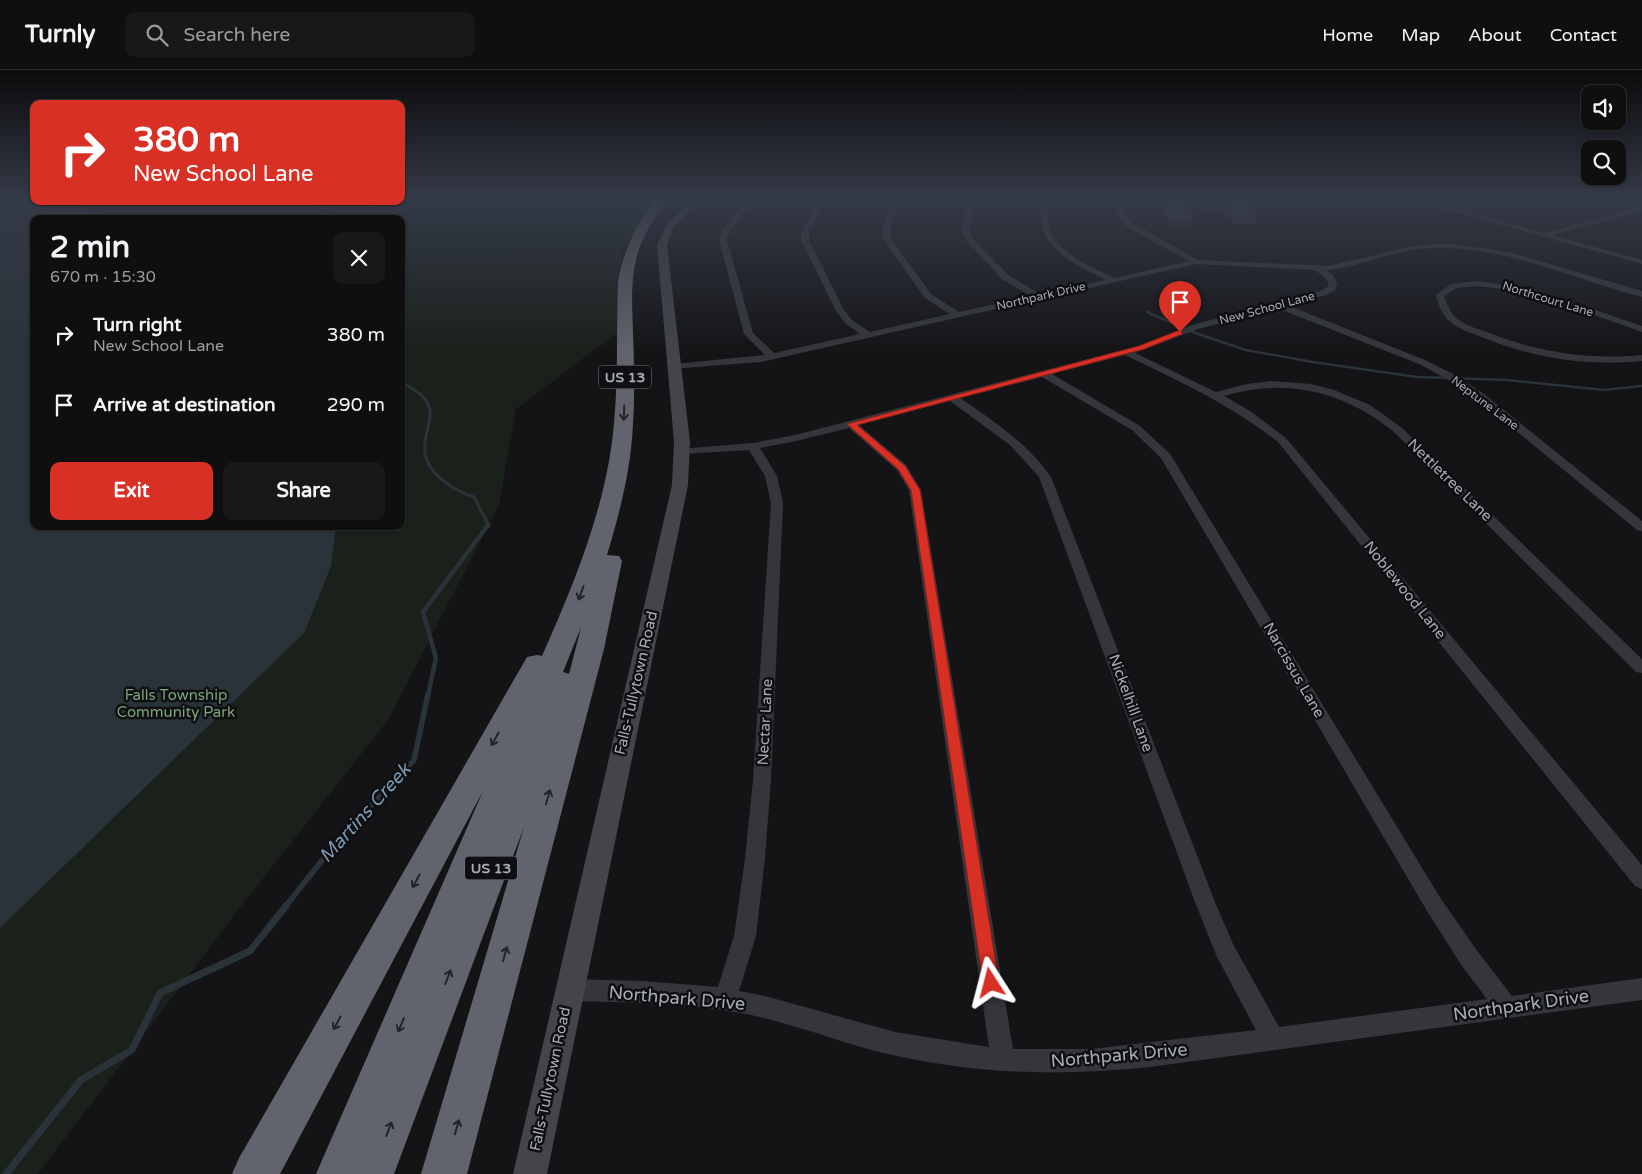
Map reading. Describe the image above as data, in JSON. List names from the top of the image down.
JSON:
{
  "streets": {
    "highway": ["US 13"],
    "street": [
      "Northpark Drive",
      "Northcourt Lane",
      "New School Lane",
      "Neptune Lane",
      "Nettletree Lane",
      "Noblewood Lane",
      "Narcissus Lane",
      "Falls-Tullytown Road",
      "Nickelhill Lane",
      "Nectar Lane"
    ]
  },
  "crossings": [
    ["Northpark Drive", "New School Lane"],
    ["Northpark Drive", "Narcissus Lane"],
    ["Northpark Drive", "Falls-Tullytown Road"],
    ["Northpark Drive", "Nickelhill Lane"],
    ["Northpark Drive", "Nectar Lane"],
    ["New School Lane", "Neptune Lane"],
    ["New School Lane", "Noblewood Lane"],
    ["New School Lane", "Narcissus Lane"],
    ["New School Lane", "Falls-Tullytown Road"],
    ["New School Lane", "Nickelhill Lane"],
    ["New School Lane", "Nectar Lane"],
    ["Nettletree Lane", "Noblewood Lane"]
  ],
  "water": ["Martins Creek"],
  "parks": ["Falls Township Community Park"],
  "page": {
    "header": "Turnly",
    "search": "Search here",
    "nav": [
      "Home",
      "Map",
      "About",
      "Contact"
    ],
    "turn": ["380 m", "New School Lane"],
    "heading": ["2 min", "670 m · 15:30"],
    "list": [
      {
        "name": "Turn right",
        "note": "New School Lane",
        "value": "380 m"
      },
      {
        "name": "Arrive at destination",
        "value": "290 m"
      }
    ],
    "buttons": ["Exit", "Share"]
  }
}
